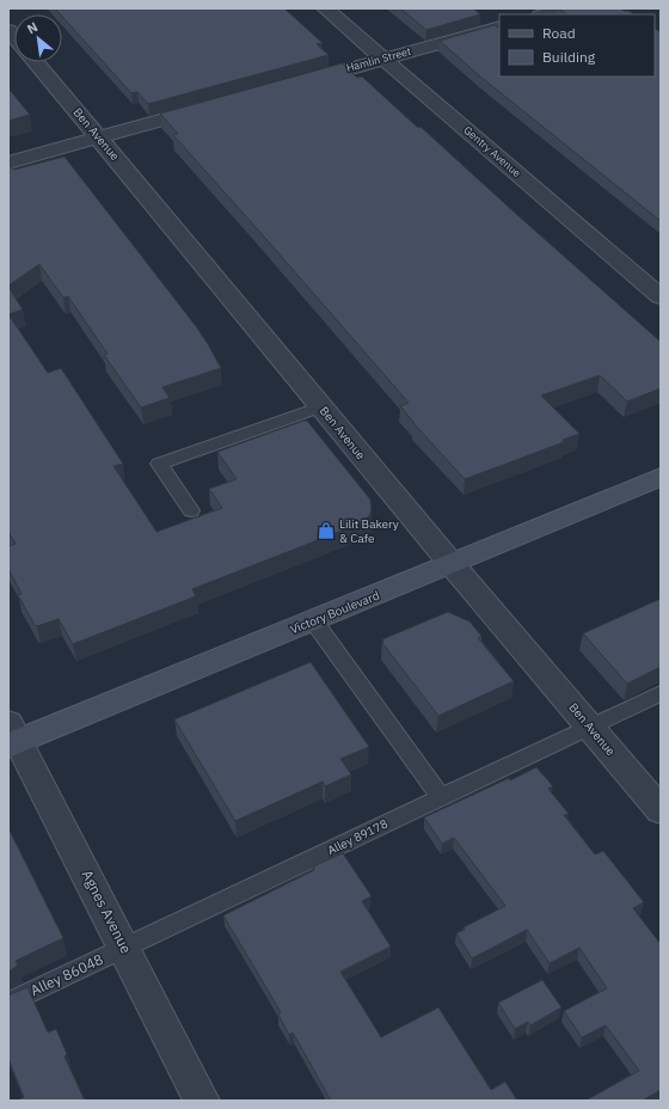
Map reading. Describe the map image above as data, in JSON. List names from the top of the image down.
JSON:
{
  "streets": {
    "main road": ["Victory Boulevard"],
    "street": [
      "Hamlin Street",
      "Ben Avenue",
      "Gentry Avenue",
      "Agnes Avenue"
    ],
    "lane": ["Alley 89178", "Alley 86048"]
  },
  "crossings": [
    ["Hamlin Street", "Gentry Avenue"],
    ["Ben Avenue", "Victory Boulevard"],
    ["Ben Avenue", "Alley 89178"],
    ["Victory Boulevard", "Agnes Avenue"],
    ["Alley 89178", "Agnes Avenue"],
    ["Alley 89178", "Alley 86048"],
    ["Agnes Avenue", "Alley 86048"]
  ],
  "places": {
    "shop": ["Lilit Bakery & Cafe"]
  },
  "legend": ["Road", "Building"],
  "north": "top left"
}
